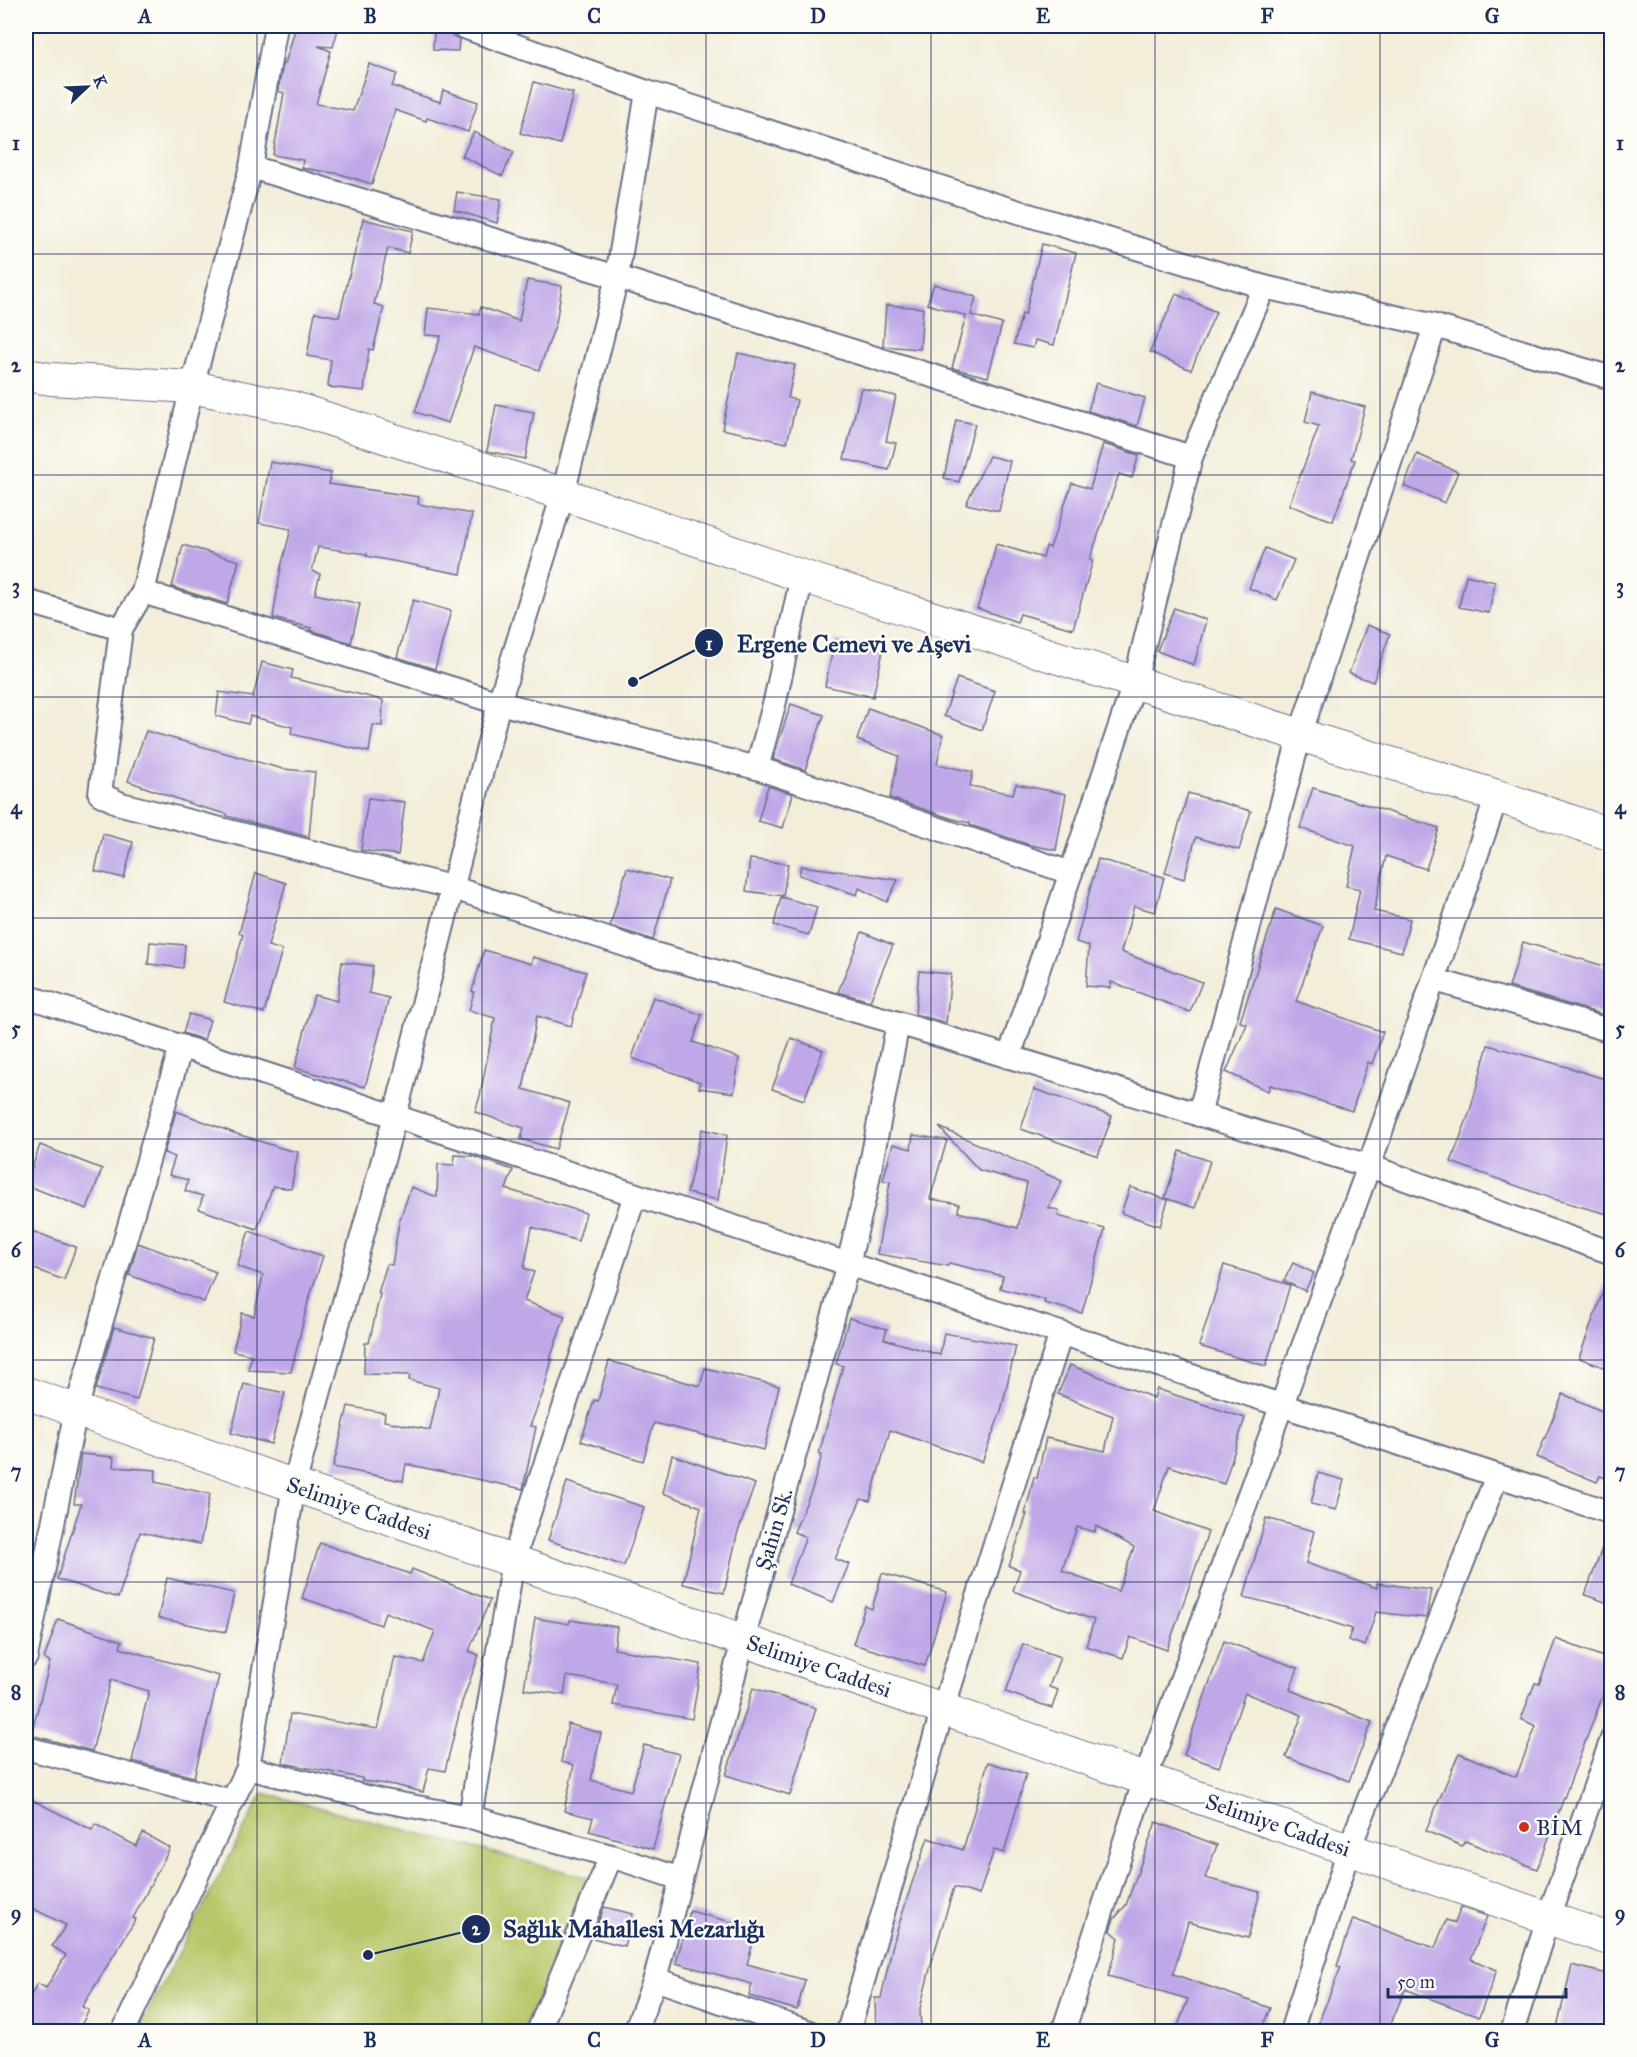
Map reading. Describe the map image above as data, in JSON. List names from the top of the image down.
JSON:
{
  "streets": {
    "street": ["Selimiye Caddesi", "Şahin Sk."]
  },
  "crossings": [
    ["Selimiye Caddesi", "Şahin Sk."]
  ],
  "places": ["Ergene Cemevi ve Aşevi", "BİM", "Sağlık Mahallesi Mezarlığı"],
  "scale_bar": "50 m",
  "north": "top right",
  "grid": {
    "columns": [
      "A",
      "B",
      "C",
      "D",
      "E",
      "F",
      "G"
    ],
    "rows": [
      "1",
      "2",
      "3",
      "4",
      "5",
      "6",
      "7",
      "8",
      "9"
    ]
  }
}
